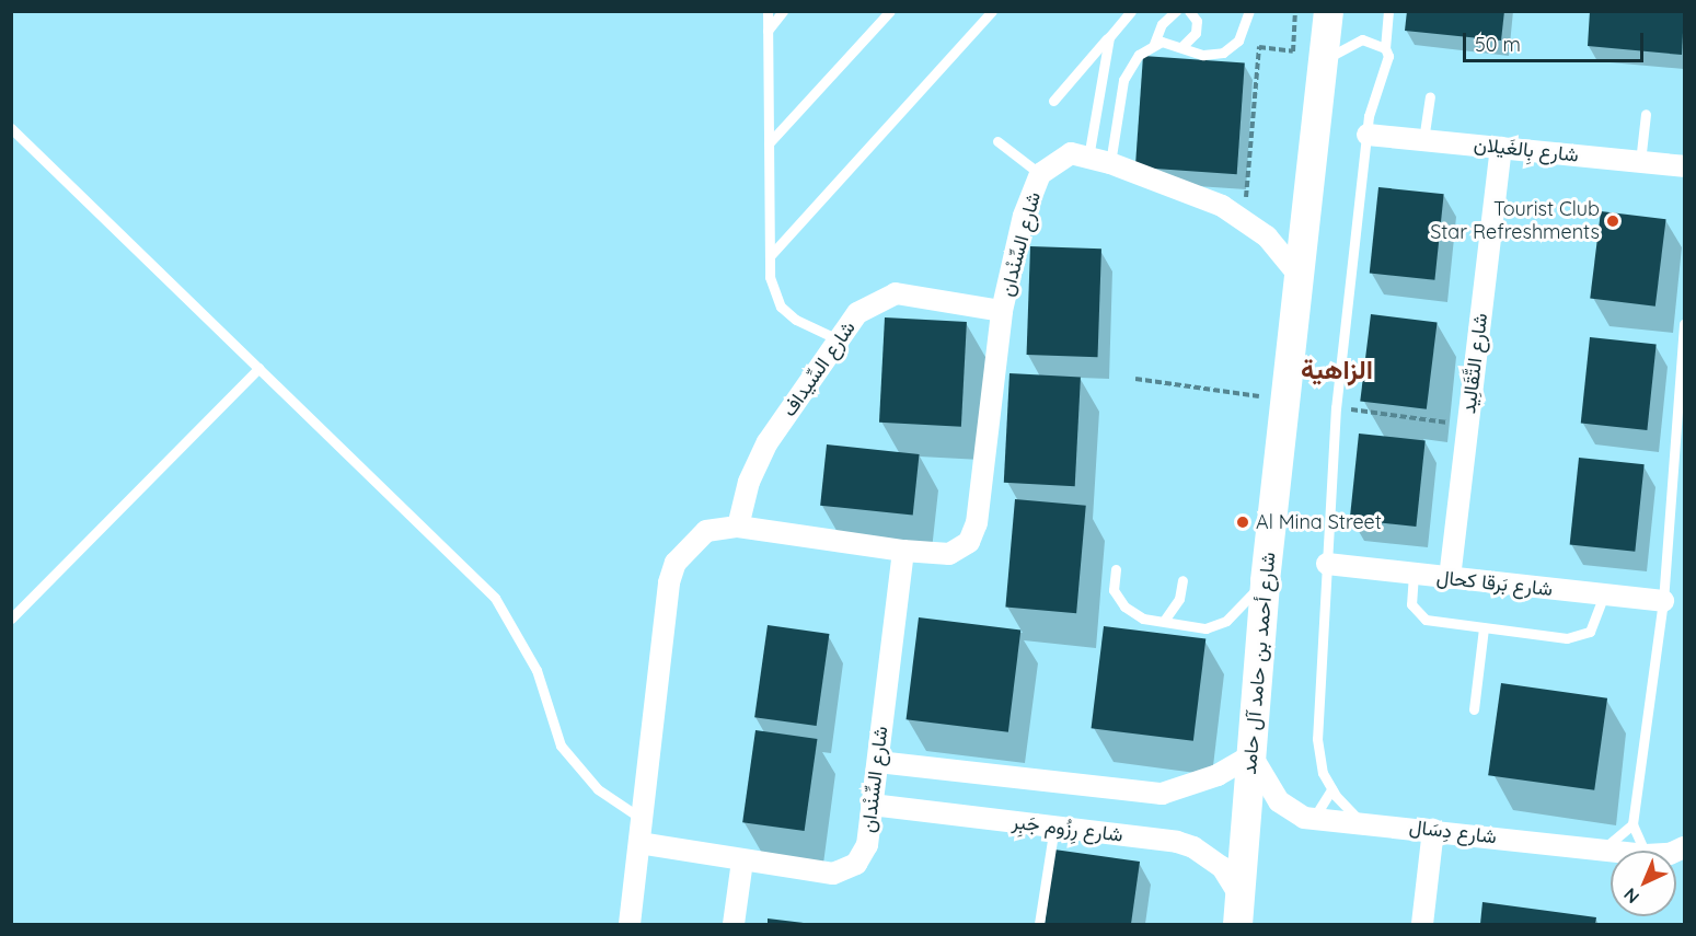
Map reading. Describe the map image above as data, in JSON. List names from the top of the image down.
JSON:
{
  "streets": {
    "main road": ["شارع أحمد بن حامد آل حامد"],
    "street": [
      "شارع بِالغَيلان",
      "شارع السِّنْدان",
      "شارع التَّقَالِيد",
      "شارع السِّيداف",
      "شارع بَرقا كحال",
      "شارع رِزُوم جَبِر",
      "شارع دِسَال"
    ]
  },
  "crossings": [
    ["شارع بِالغَيلان", "شارع التَّقَالِيد"],
    ["شارع السِّنْدان", "شارع السِّيداف"],
    ["شارع السِّنْدان", "شارع أحمد بن حامد آل حامد"],
    ["شارع السِّنْدان", "شارع رِزُوم جَبِر"],
    ["شارع التَّقَالِيد", "شارع بَرقا كحال"],
    ["شارع أحمد بن حامد آل حامد", "شارع رِزُوم جَبِر"],
    ["شارع أحمد بن حامد آل حامد", "شارع دِسَال"]
  ],
  "districts": ["الزاهية"],
  "places": ["Tourist Club Star Refreshments", "Al Mina Street"],
  "scale_bar": "50 m",
  "north": "bottom left"
}
